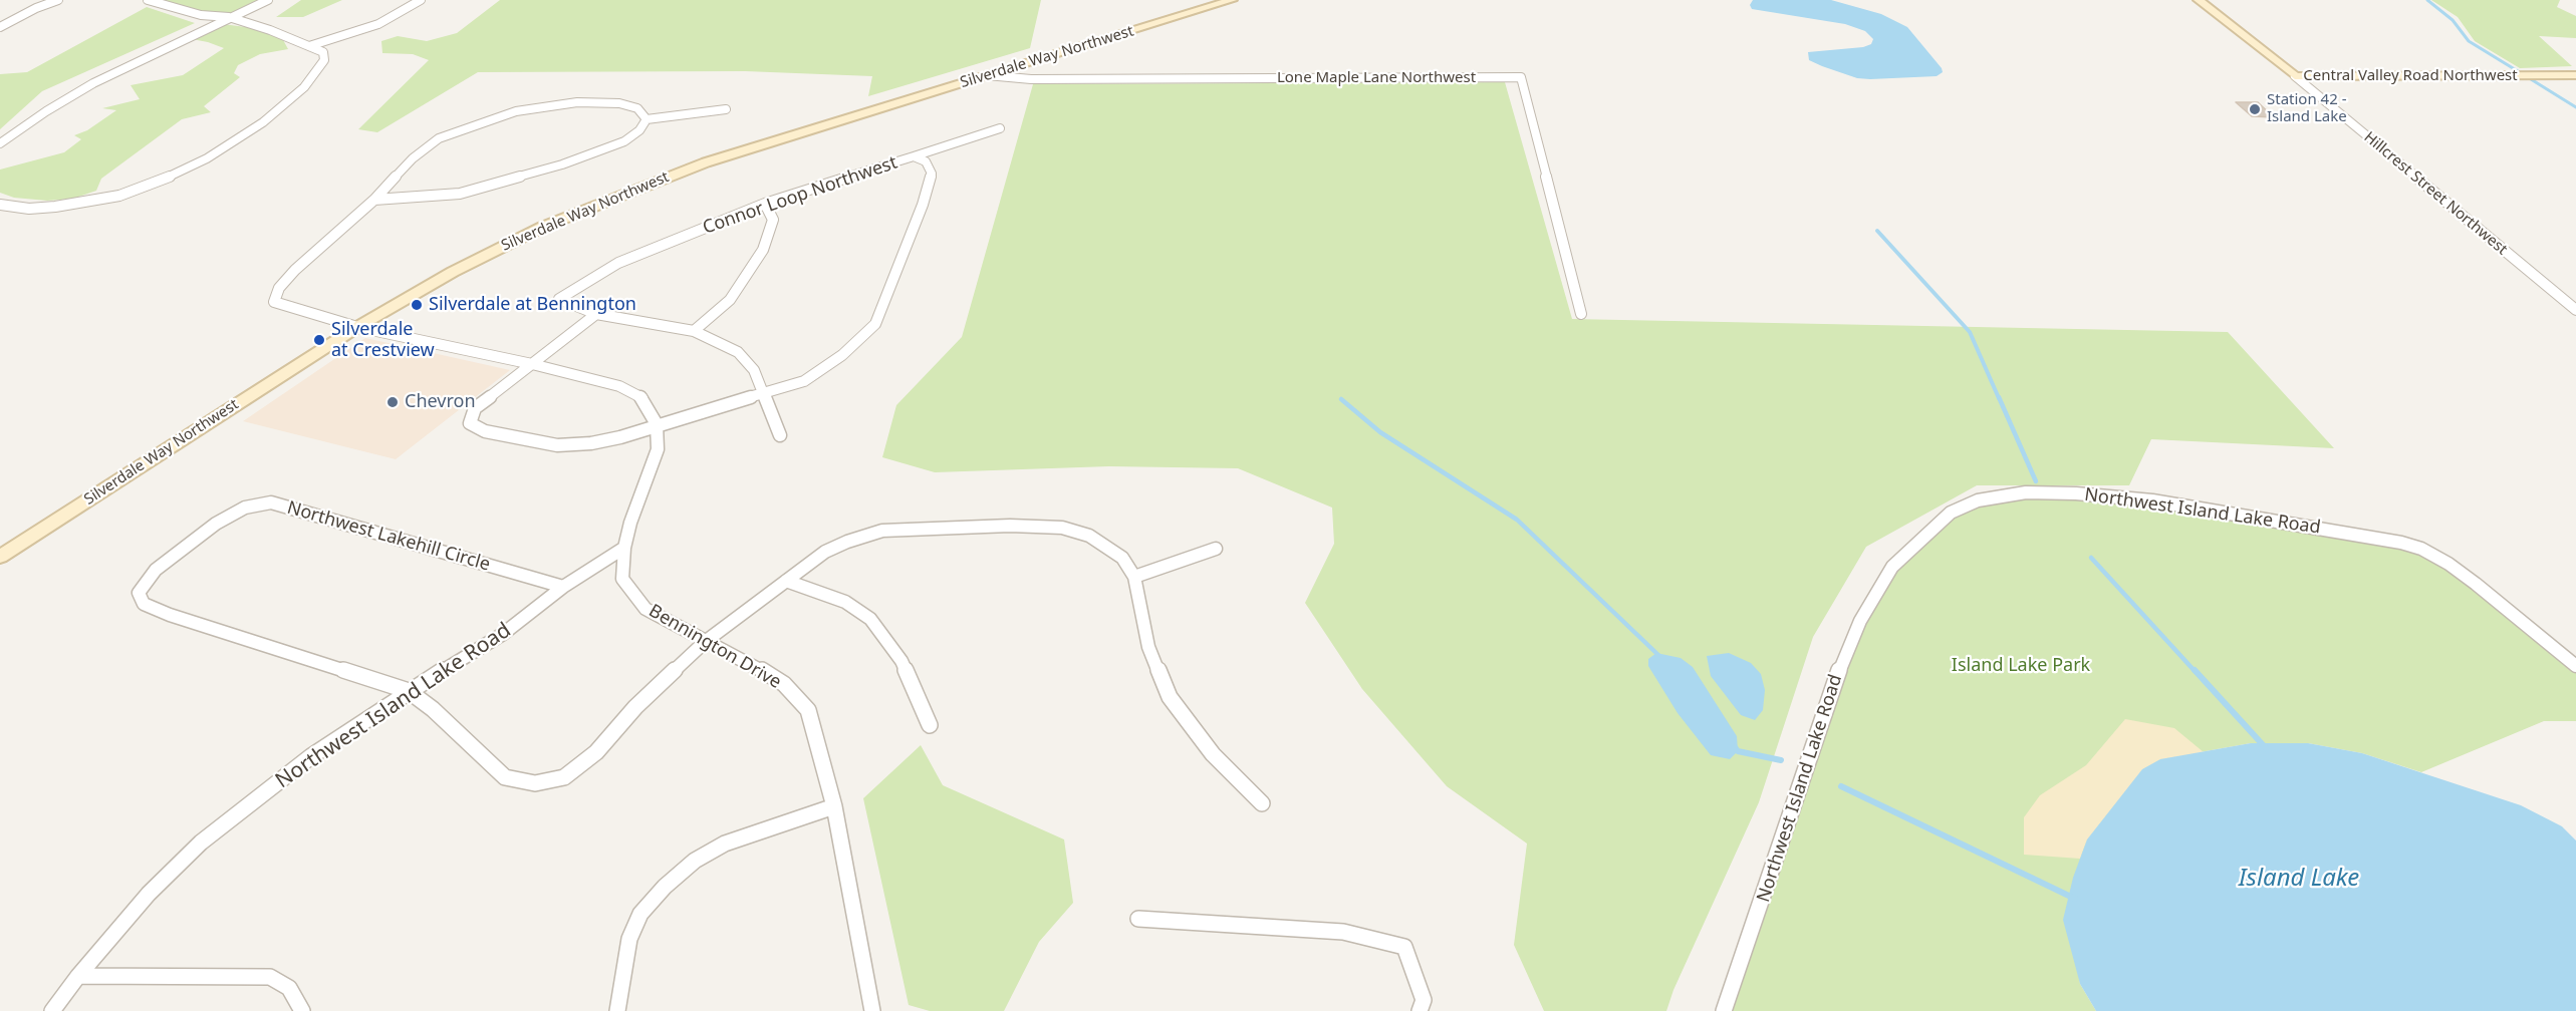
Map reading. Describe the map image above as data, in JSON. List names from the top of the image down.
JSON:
{
  "streets": {
    "main road": ["Silverdale Way Northwest", "Central Valley Road Northwest"],
    "street": [
      "Lone Maple Lane Northwest",
      "Hillcrest Street Northwest",
      "Connor Loop Northwest",
      "Northwest Island Lake Road",
      "Northwest Lakehill Circle",
      "Bennington Drive"
    ]
  },
  "crossings": [
    ["Silverdale Way Northwest", "Lone Maple Lane Northwest"],
    ["Central Valley Road Northwest", "Hillcrest Street Northwest"],
    ["Connor Loop Northwest", "Bennington Drive"],
    ["Northwest Island Lake Road", "Northwest Lakehill Circle"],
    ["Northwest Island Lake Road", "Bennington Drive"]
  ],
  "water": ["Island Lake"],
  "parks": ["Island Lake Park"],
  "places": [
    "Station 42 - Island Lake",
    "Silverdale at Bennington",
    "Silverdale at Crestview",
    "Chevron"
  ]
}
